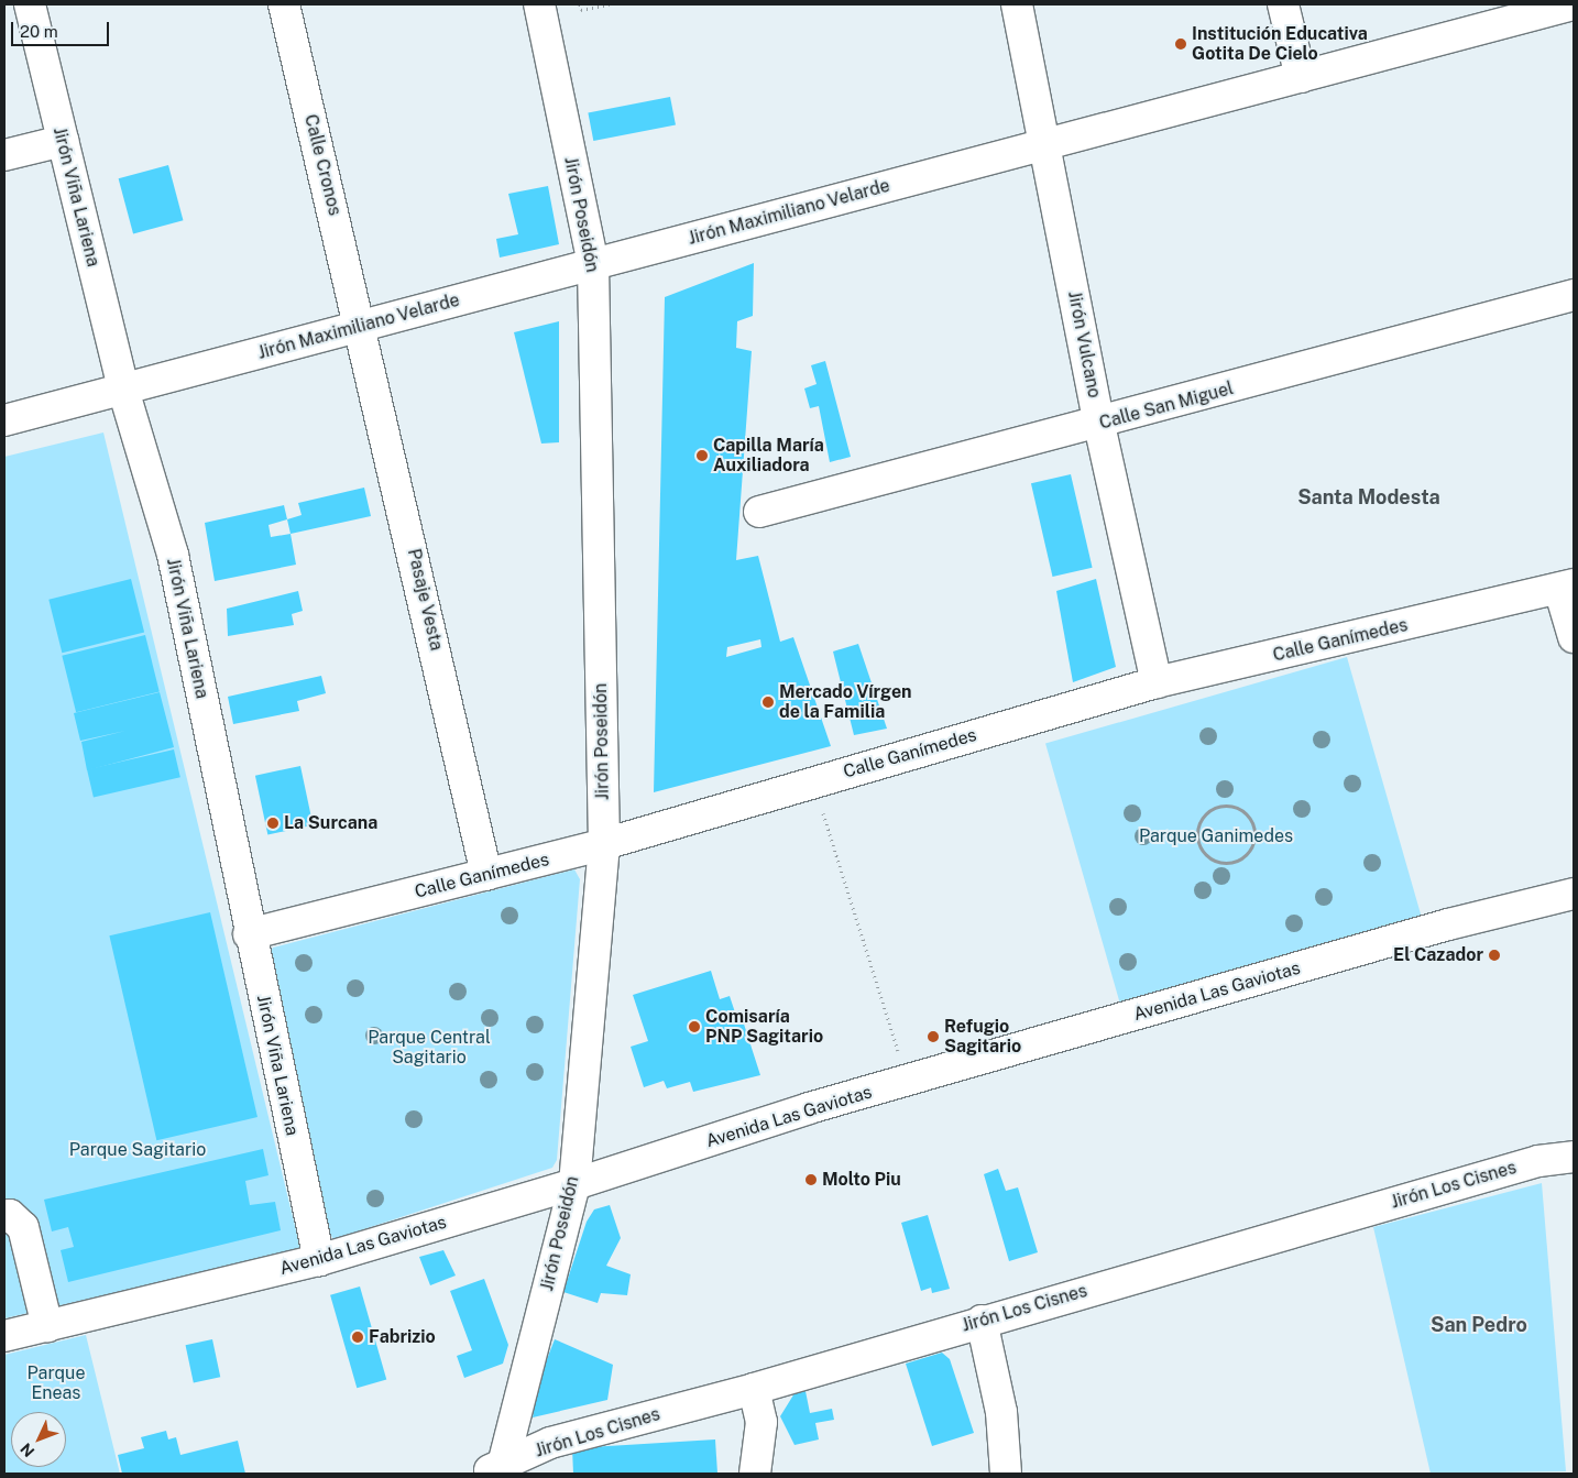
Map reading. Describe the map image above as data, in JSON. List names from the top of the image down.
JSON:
{
  "streets": {
    "street": [
      "Calle Cronos",
      "Jirón Viña Lariena",
      "Jirón Maximiliano Velarde",
      "Jirón Poseidón",
      "Jirón Vulcano",
      "Calle San Miguel",
      "Pasaje Vesta",
      "Calle Ganímedes",
      "Avenida Las Gaviotas",
      "Jirón Los Cisnes"
    ]
  },
  "crossings": [
    ["Calle Cronos", "Jirón Maximiliano Velarde"],
    ["Calle Cronos", "Pasaje Vesta"],
    ["Jirón Viña Lariena", "Jirón Maximiliano Velarde"],
    ["Jirón Viña Lariena", "Calle Ganímedes"],
    ["Jirón Viña Lariena", "Avenida Las Gaviotas"],
    ["Jirón Maximiliano Velarde", "Jirón Poseidón"],
    ["Jirón Maximiliano Velarde", "Jirón Vulcano"],
    ["Jirón Maximiliano Velarde", "Pasaje Vesta"],
    ["Jirón Poseidón", "Calle Ganímedes"],
    ["Jirón Poseidón", "Avenida Las Gaviotas"],
    ["Jirón Poseidón", "Jirón Los Cisnes"],
    ["Jirón Vulcano", "Calle San Miguel"],
    ["Jirón Vulcano", "Calle Ganímedes"],
    ["Pasaje Vesta", "Calle Ganímedes"]
  ],
  "districts": ["Santa Modesta", "San Pedro"],
  "parks": [
    "Parque Ganimedes",
    "Parque Central Sagitario",
    "Parque Sagitario",
    "Parque Eneas"
  ],
  "places": [
    "Institución Educativa Gotita De Cielo",
    "Capilla María Auxiliadora",
    "Mercado Vírgen de la Familia",
    "La Surcana",
    "El Cazador",
    "Comisaría PNP Sagitario",
    "Refugio Sagitario",
    "Molto Piu",
    "Fabrizio"
  ],
  "scale_bar": "20 m",
  "north": "bottom left"
}
